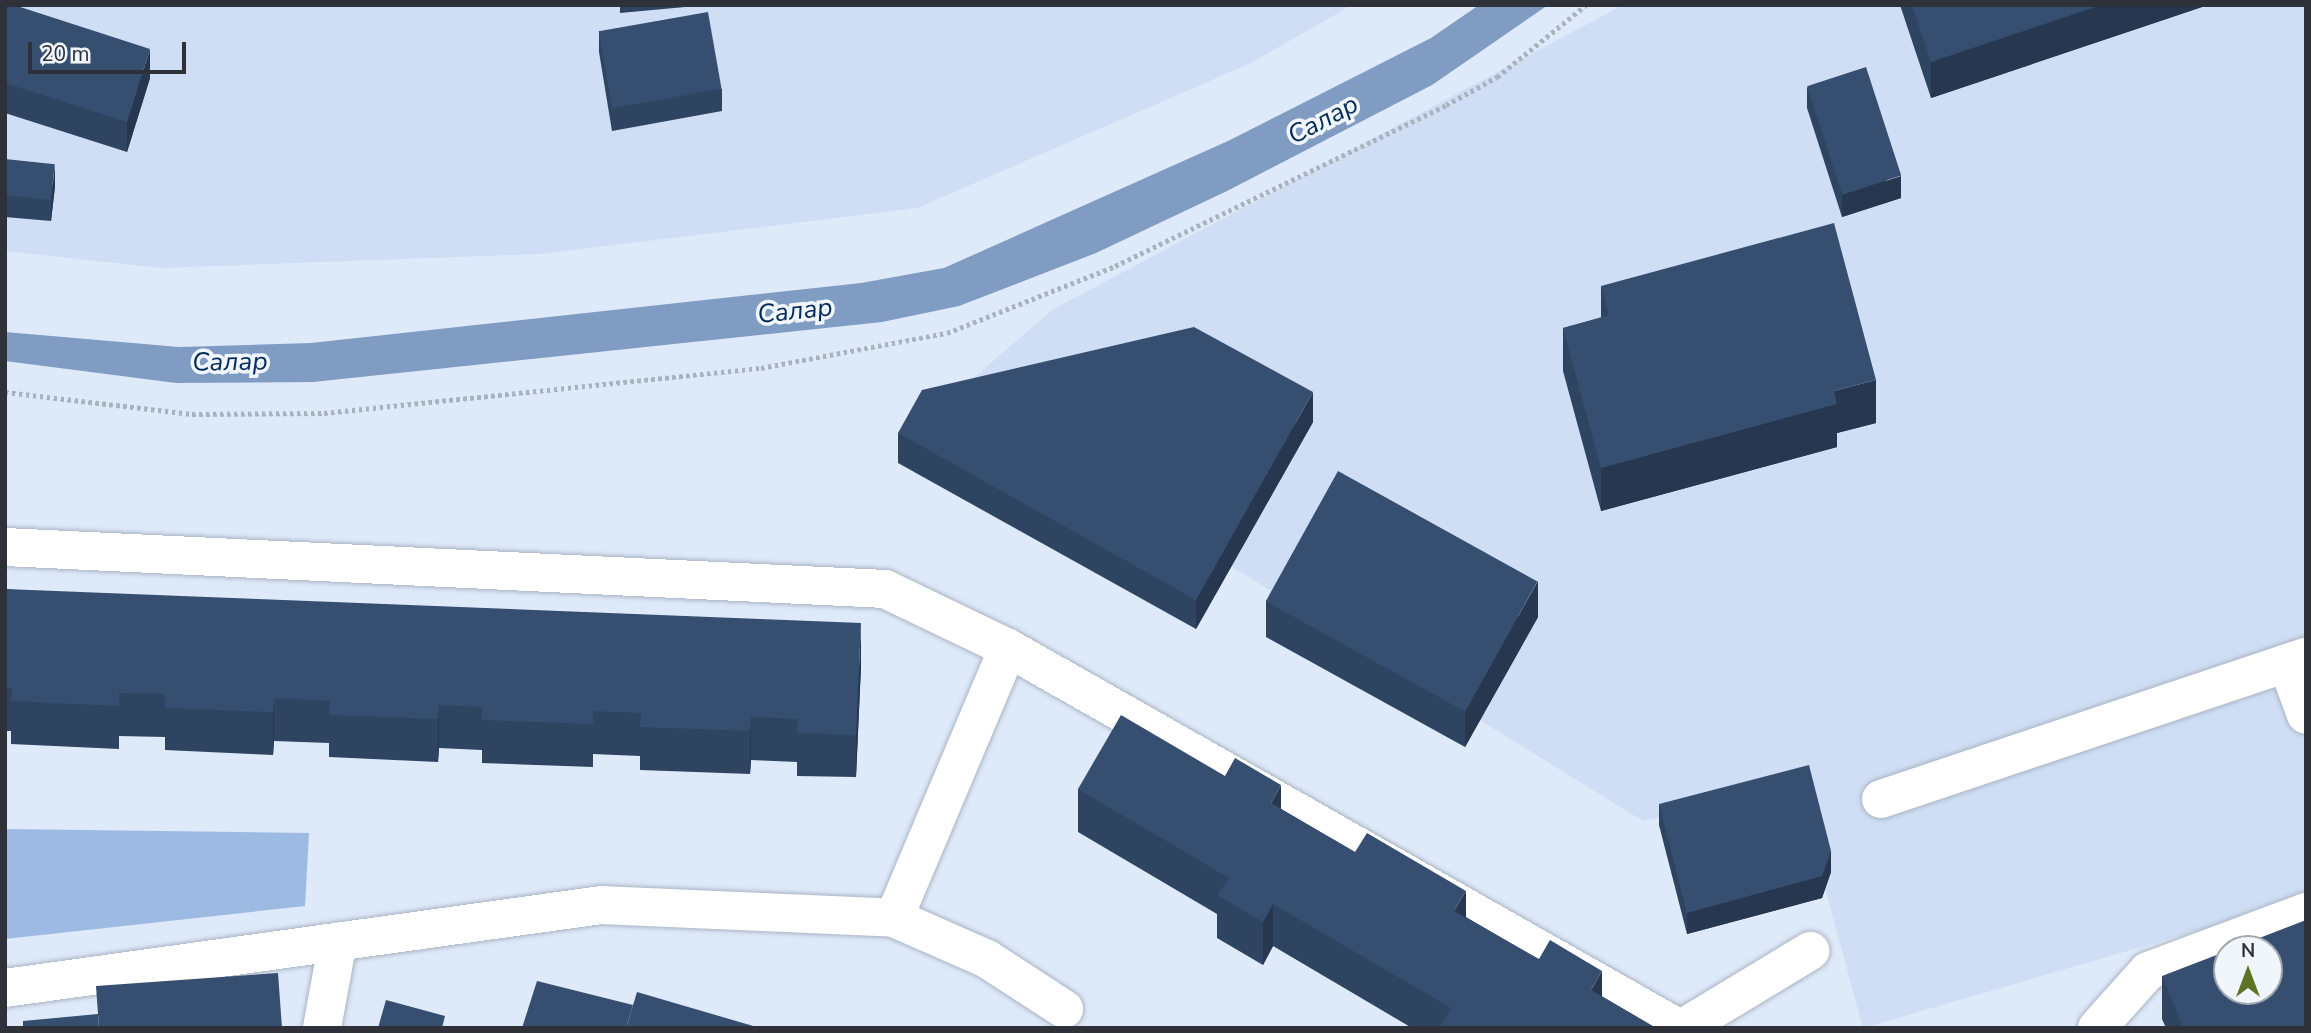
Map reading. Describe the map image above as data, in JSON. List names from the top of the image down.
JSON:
{
  "water": ["Салар"],
  "scale_bar": "20 m",
  "north": "top"
}
